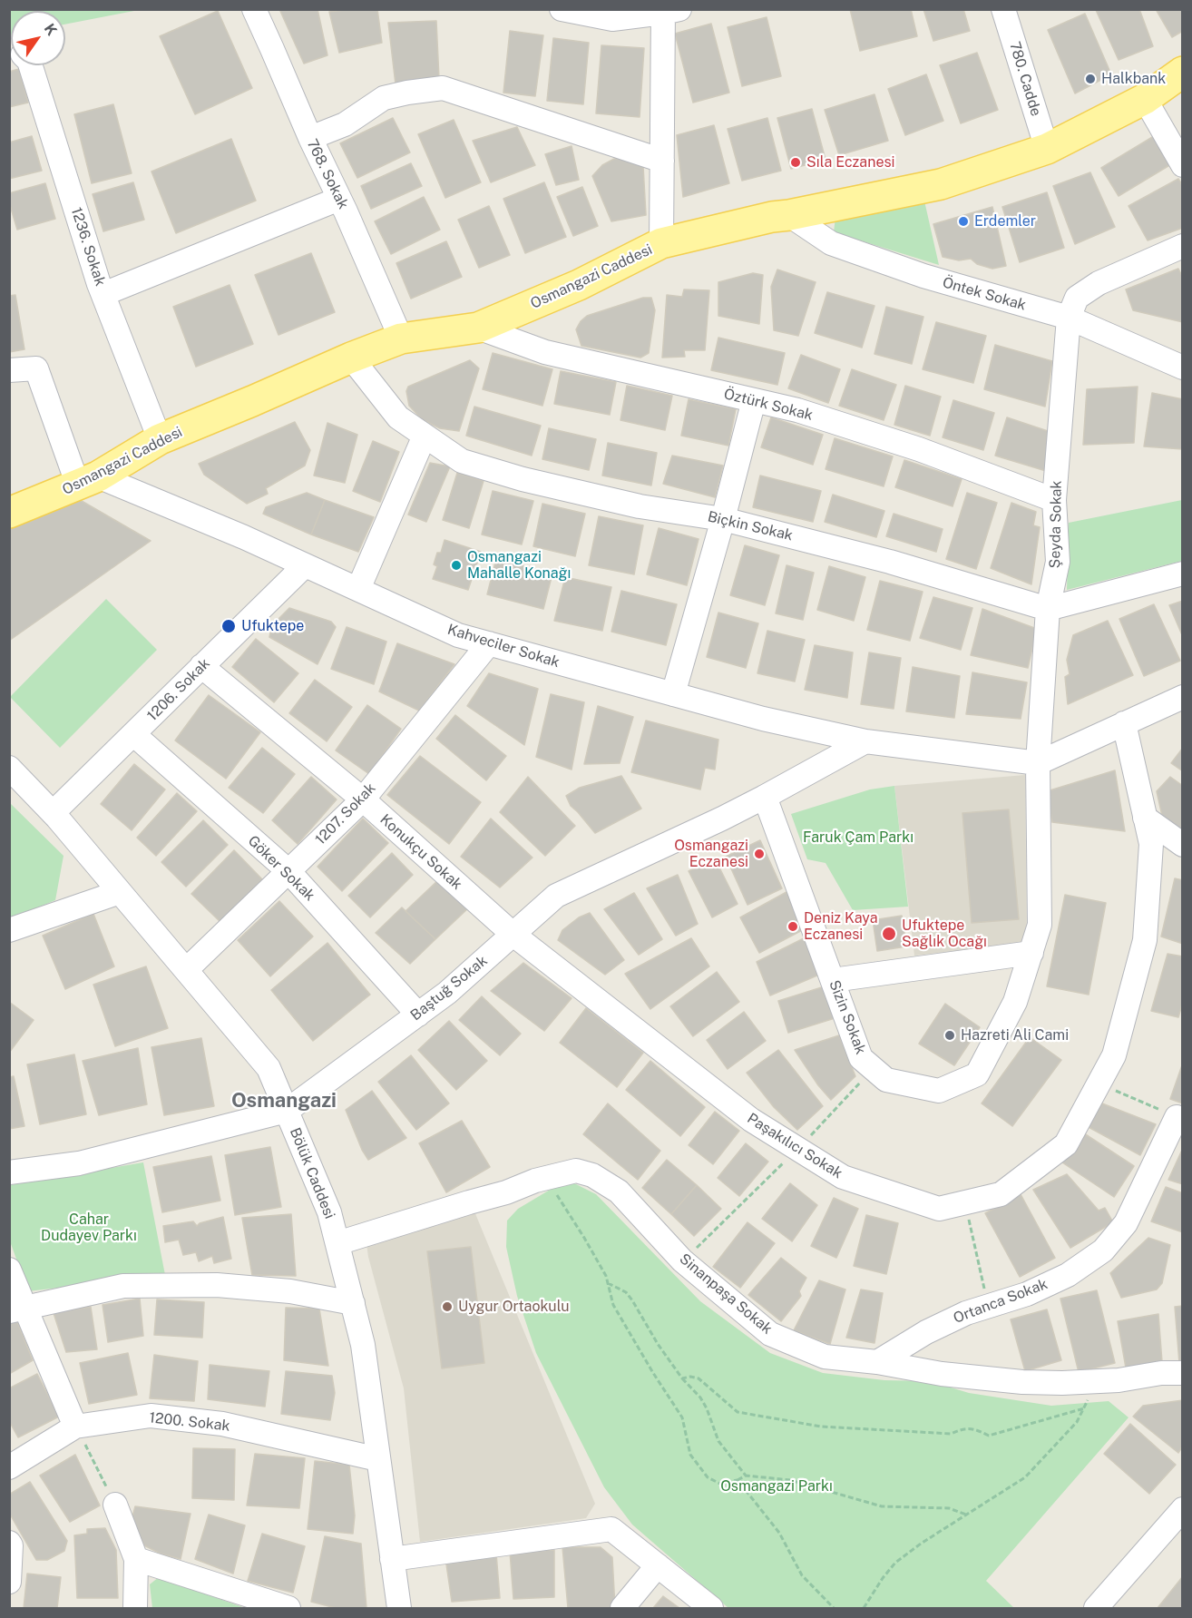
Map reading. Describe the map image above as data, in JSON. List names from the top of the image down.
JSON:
{
  "streets": {
    "main road": ["Osmangazi Caddesi"],
    "street": [
      "780. Cadde",
      "768. Sokak",
      "1236. Sokak",
      "Öntek Sokak",
      "Öztürk Sokak",
      "Şeyda Sokak",
      "Biçkin Sokak",
      "Kahveciler Sokak",
      "1206. Sokak",
      "1207. Sokak",
      "Konukçu Sokak",
      "Göker Sokak",
      "Baştuğ Sokak",
      "Sizin Sokak",
      "Paşakılıcı Sokak",
      "Bölük Caddesi",
      "Sinanpaşa Sokak",
      "Ortanca Sokak",
      "1200. Sokak"
    ]
  },
  "crossings": [
    ["780. Cadde", "Osmangazi Caddesi"],
    ["768. Sokak", "Osmangazi Caddesi"],
    ["1236. Sokak", "Osmangazi Caddesi"],
    ["Osmangazi Caddesi", "Öntek Sokak"],
    ["Osmangazi Caddesi", "Öztürk Sokak"],
    ["Osmangazi Caddesi", "Biçkin Sokak"],
    ["Osmangazi Caddesi", "Kahveciler Sokak"],
    ["Öntek Sokak", "Şeyda Sokak"],
    ["Öztürk Sokak", "Şeyda Sokak"],
    ["Şeyda Sokak", "Biçkin Sokak"],
    ["Şeyda Sokak", "Kahveciler Sokak"],
    ["Şeyda Sokak", "Sizin Sokak"],
    ["Kahveciler Sokak", "1206. Sokak"],
    ["Kahveciler Sokak", "1207. Sokak"],
    ["Kahveciler Sokak", "Baştuğ Sokak"],
    ["Kahveciler Sokak", "Sizin Sokak"],
    ["1206. Sokak", "Konukçu Sokak"],
    ["1206. Sokak", "Göker Sokak"],
    ["1206. Sokak", "Bölük Caddesi"],
    ["1207. Sokak", "Konukçu Sokak"],
    ["1207. Sokak", "Göker Sokak"],
    ["1207. Sokak", "Bölük Caddesi"],
    ["Konukçu Sokak", "Baştuğ Sokak"],
    ["Konukçu Sokak", "Paşakılıcı Sokak"],
    ["Göker Sokak", "Baştuğ Sokak"],
    ["Baştuğ Sokak", "Sizin Sokak"],
    ["Baştuğ Sokak", "Paşakılıcı Sokak"],
    ["Baştuğ Sokak", "Bölük Caddesi"],
    ["Bölük Caddesi", "Sinanpaşa Sokak"],
    ["Bölük Caddesi", "1200. Sokak"],
    ["Sinanpaşa Sokak", "Ortanca Sokak"]
  ],
  "districts": ["Osmangazi"],
  "parks": ["Faruk Çam Parkı", "Cahar Dudayev Parkı", "Osmangazi Parkı"],
  "places": [
    "Halkbank",
    "Sıla Eczanesi",
    "Erdemler",
    "Osmangazi Mahalle Konağı",
    "Ufuktepe",
    "Osmangazi Eczanesi",
    "Deniz Kaya Eczanesi",
    "Ufuktepe Sağlık Ocağı",
    "Hazreti Ali Cami",
    "Uygur Ortaokulu"
  ],
  "north": "top right"
}
